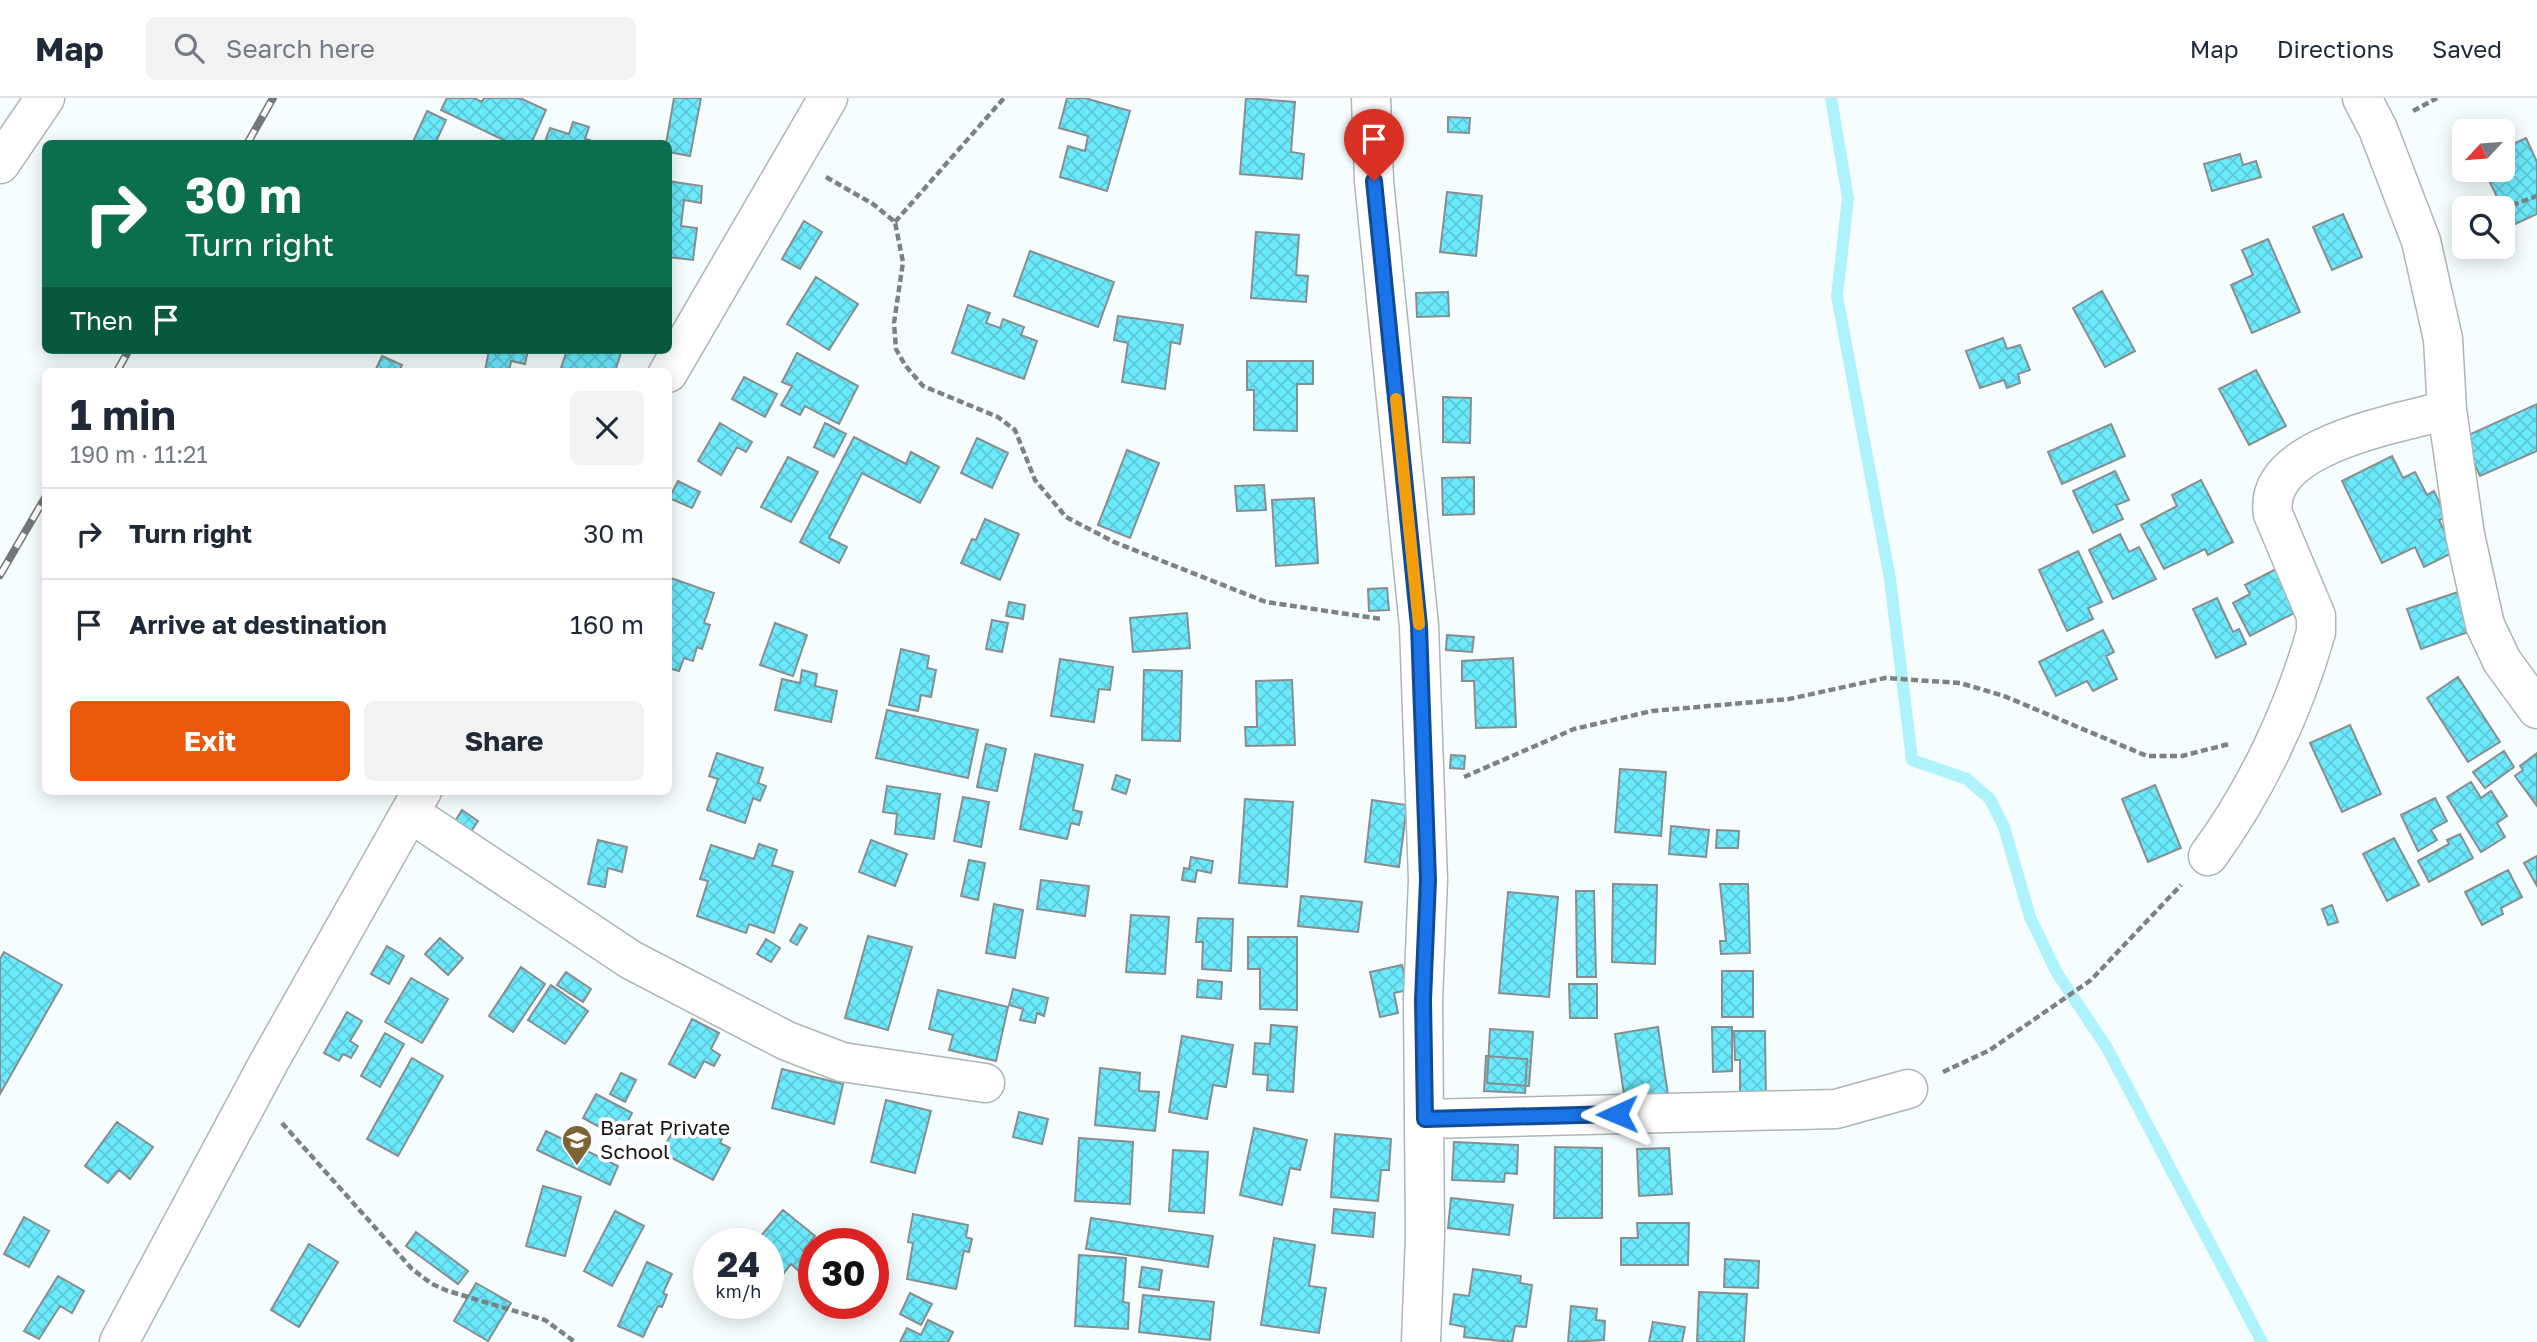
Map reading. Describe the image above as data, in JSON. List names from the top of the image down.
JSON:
{
  "places": {
    "school or university": ["Barat Private School"]
  },
  "north": "bottom left",
  "page": {
    "header": "Map",
    "search": "Search here",
    "nav": ["Map", "Directions", "Saved"],
    "turn": ["30 m", "Turn right"],
    "then": "Then",
    "heading": ["1 min", "190 m · 11:21"],
    "list": [
      {
        "name": "Turn right",
        "value": "30 m"
      },
      {
        "name": "Arrive at destination",
        "value": "160 m"
      }
    ],
    "buttons": ["Exit", "Share"],
    "speed": "24 km/h",
    "limit": "30"
  }
}
